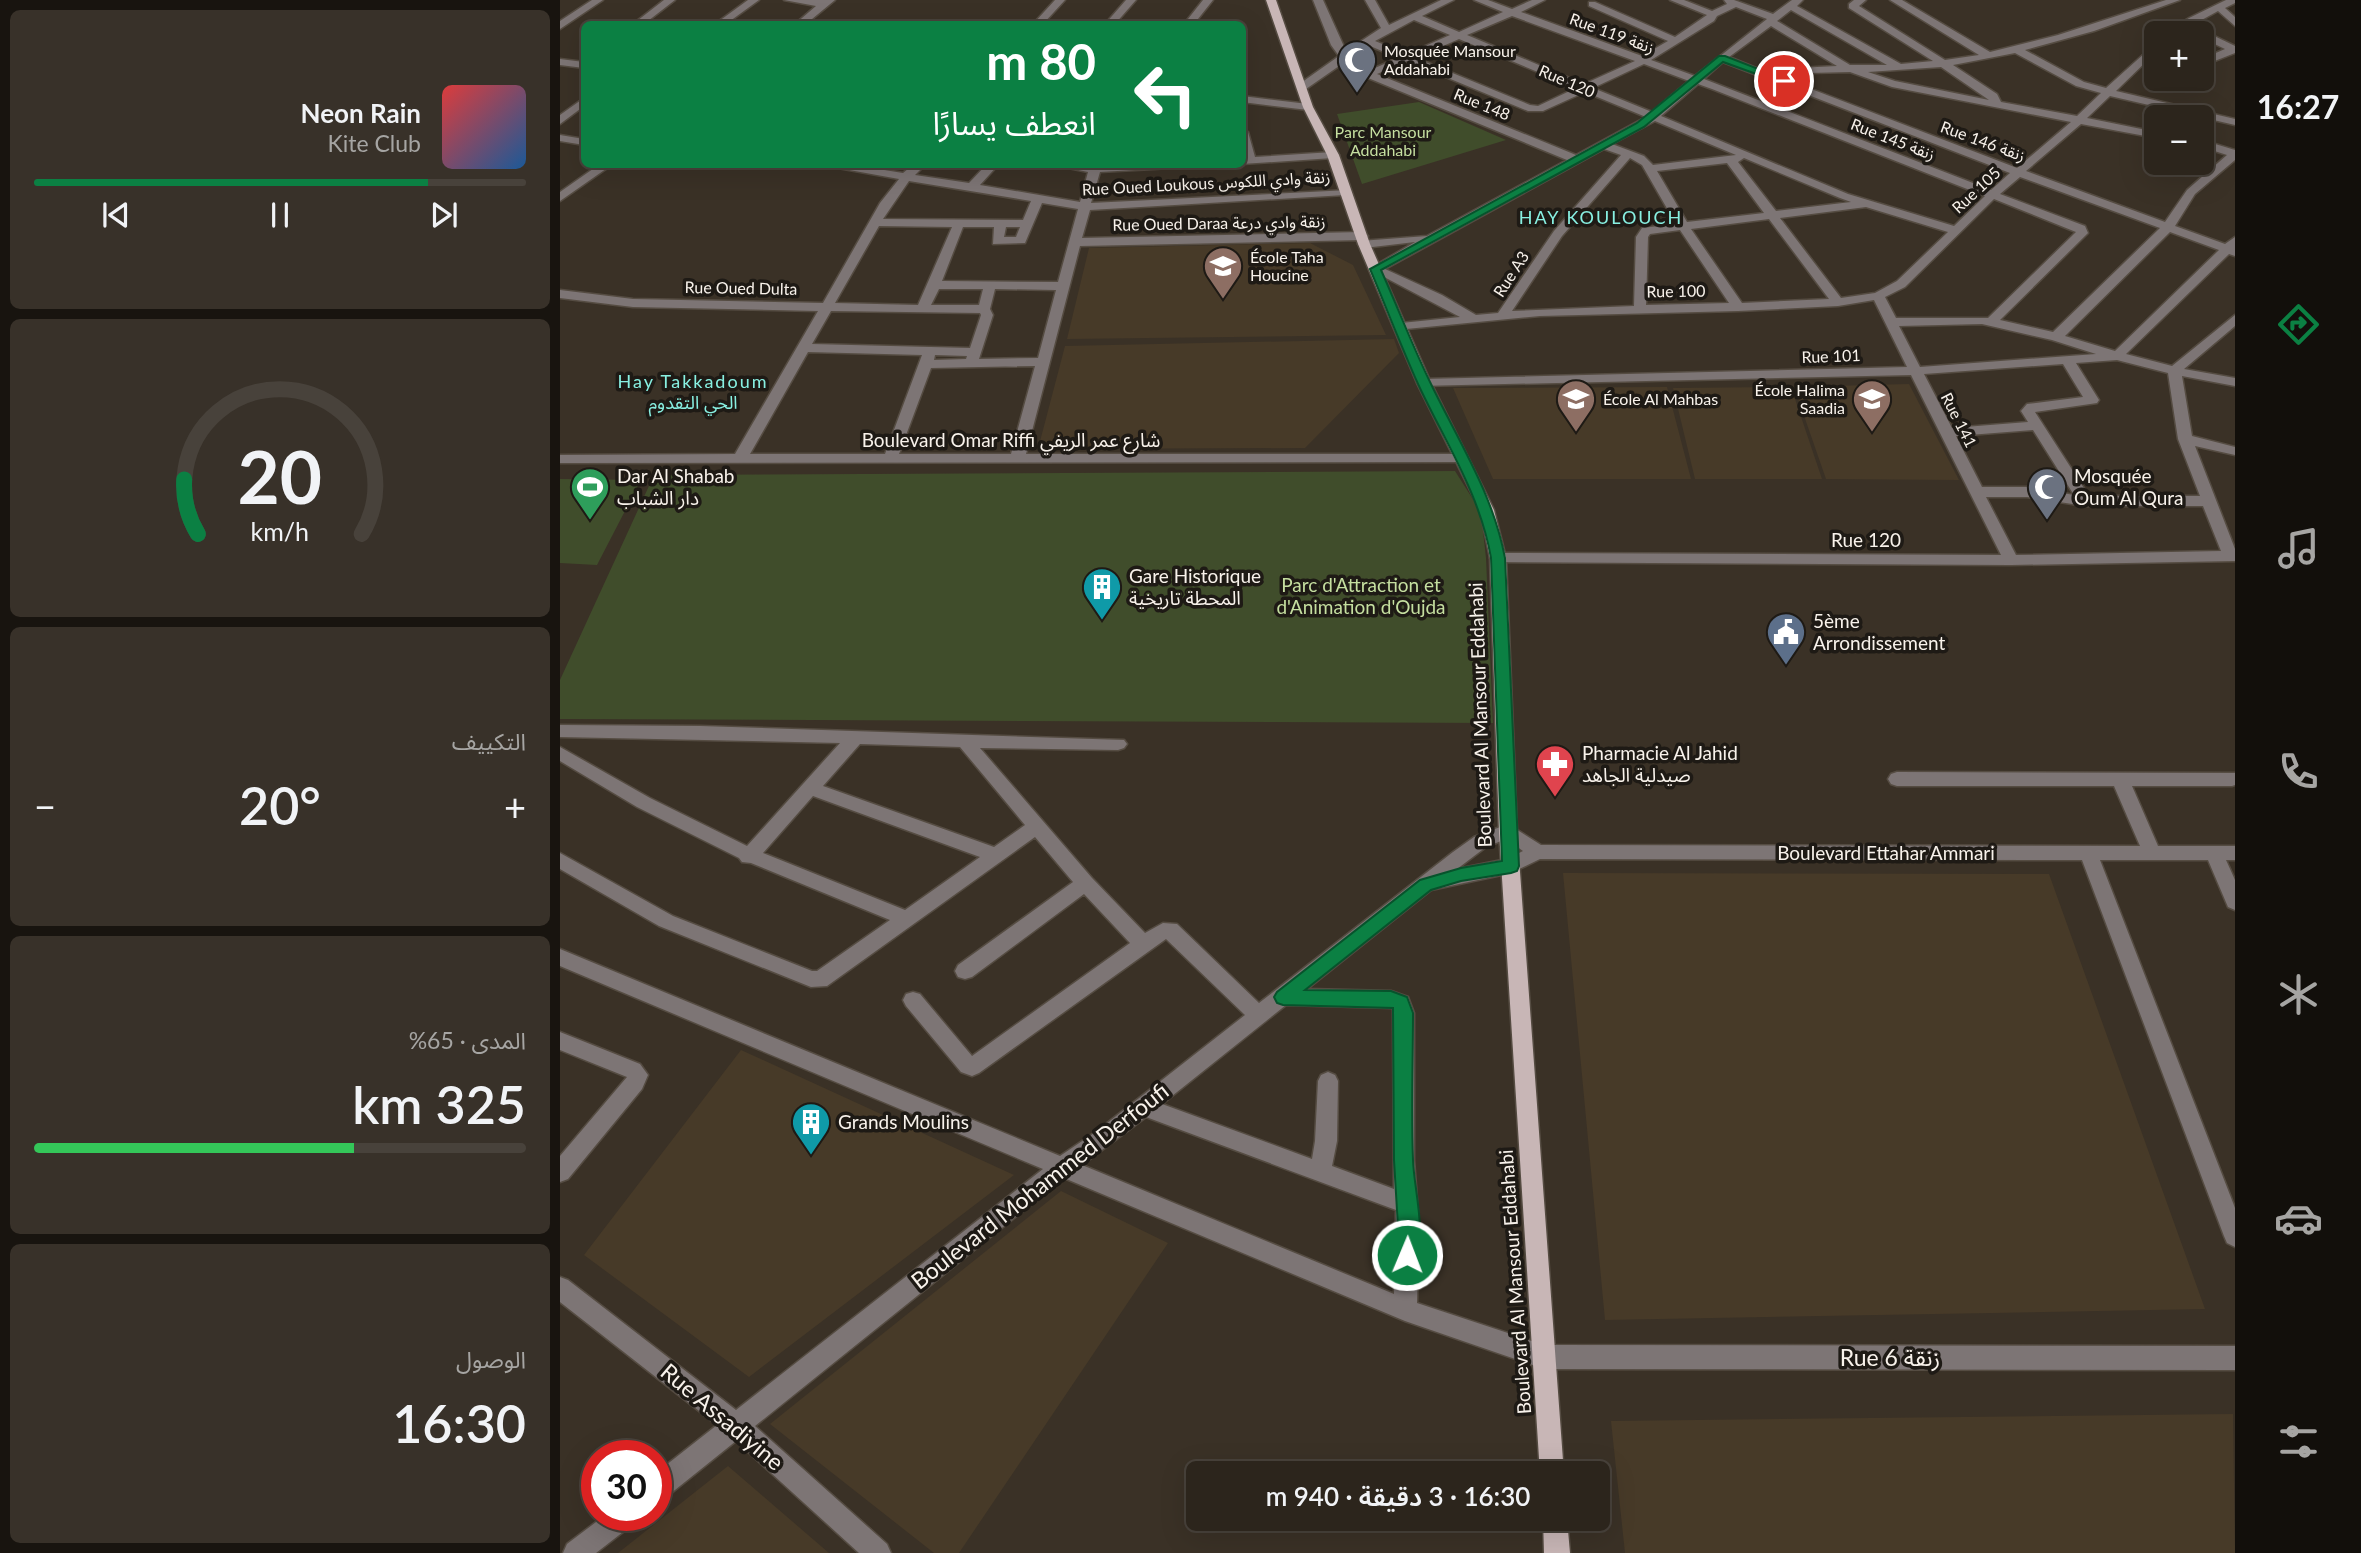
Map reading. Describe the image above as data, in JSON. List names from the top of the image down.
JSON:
{
  "streets": {
    "main road": ["Boulevard Al Mansour Eddahabi"],
    "street": [
      "Rue 119 زنقة",
      "Rue 120",
      "Rue 148",
      "Rue 145 زنقة",
      "Rue 146 زنقة",
      "Rue Oued Loukous زنقة وادي اللكوس",
      "Rue 105",
      "Rue Oued Daraa زنقة وادي درعة",
      "Rue A3",
      "Rue Oued Dulta",
      "Rue 100",
      "Rue 101",
      "Rue 141",
      "Boulevard Omar Riffi شارع عمر الريفي",
      "Boulevard Ettahar Ammari",
      "Boulevard Mohammed Derfoufi",
      "Rue 6 زنقة",
      "Rue Assadiyine"
    ]
  },
  "crossings": [
    ["Rue 119 زنقة", "Rue 145 زنقة"],
    ["Rue 120", "Rue 105"],
    ["Rue 120", "Rue 141"],
    ["Rue 120", "Boulevard Al Mansour Eddahabi"],
    ["Rue 145 زنقة", "Rue 105"],
    ["Rue 146 زنقة", "Rue 105"],
    ["Rue Oued Loukous زنقة وادي اللكوس", "Boulevard Al Mansour Eddahabi"],
    ["Rue 105", "Rue 100"],
    ["Rue 105", "Rue 141"],
    ["Rue Oued Daraa زنقة وادي درعة", "Boulevard Al Mansour Eddahabi"],
    ["Rue A3", "Rue 100"],
    ["Rue 100", "Rue 141"],
    ["Rue 100", "Boulevard Al Mansour Eddahabi"],
    ["Rue 101", "Rue 141"],
    ["Rue 101", "Boulevard Al Mansour Eddahabi"],
    ["Boulevard Omar Riffi شارع عمر الريفي", "Boulevard Al Mansour Eddahabi"],
    ["Boulevard Al Mansour Eddahabi", "Boulevard Ettahar Ammari"],
    ["Boulevard Al Mansour Eddahabi", "Boulevard Mohammed Derfoufi"],
    ["Boulevard Al Mansour Eddahabi", "Rue 6 زنقة"],
    ["Boulevard Ettahar Ammari", "Boulevard Mohammed Derfoufi"],
    ["Boulevard Mohammed Derfoufi", "Rue 6 زنقة"],
    ["Boulevard Mohammed Derfoufi", "Rue Assadiyine"]
  ],
  "districts": ["HAY KOULOUCH", "Hay Takkadoum الحي التقدوم"],
  "parks": ["Parc Mansour Addahabi", "Parc d'Attraction et d'Animation d'Oujda"],
  "places": {
    "mosque": ["Mosquée Mansour Addahabi", "Mosquée Oum Al Qura"],
    "school or university": ["École Taha Houcine", "École Al Mahbas", "École Halima Saadia"],
    "sports": ["Dar Al Shabab دار الشباب"],
    "building": ["Gare Historique المحطة تاريخية", "Grands Moulins"],
    "public building": ["5ème Arrondissement"],
    "pharmacy": ["Pharmacie Al Jahid صيدلية الجاهد"]
  },
  "page": {
    "tabs": "16:27",
    "map_buttons": ["+", "−"],
    "turn": ["80 m", "انعطف يسارًا"],
    "song": ["Neon Rain", "Kite Club"],
    "tile": [
      "التكييف",
      ["المدى · 65%", "325 km"],
      ["الوصول", "16:30"]
    ],
    "heat": ["−", "20°", "+"],
    "limit": "30",
    "trip": "16:30 · 3 دقيقة · 940 m",
    "gauge": ["20", "km/h"]
  }
}
